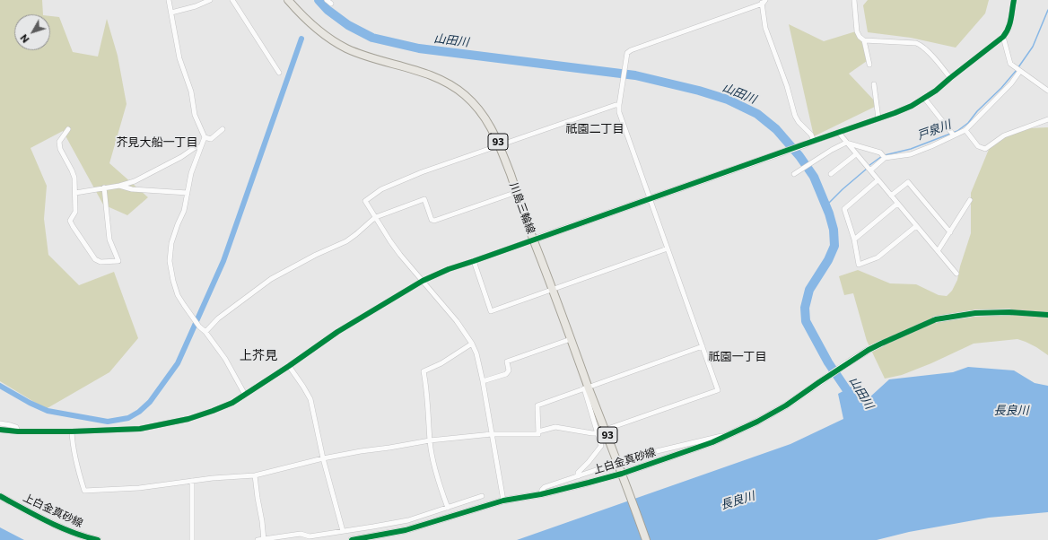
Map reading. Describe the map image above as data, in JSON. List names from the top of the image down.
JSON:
{
  "streets": {
    "main road": ["93", "川島三輪線", "上白金真砂線"]
  },
  "crossings": [
    ["川島三輪線", "上白金真砂線"]
  ],
  "districts": [
    "祇園二丁目",
    "芥見大船一丁目",
    "上芥見",
    "祇園一丁目"
  ],
  "water": ["山田川", "戸泉川", "長良川"],
  "north": "bottom left"
}
